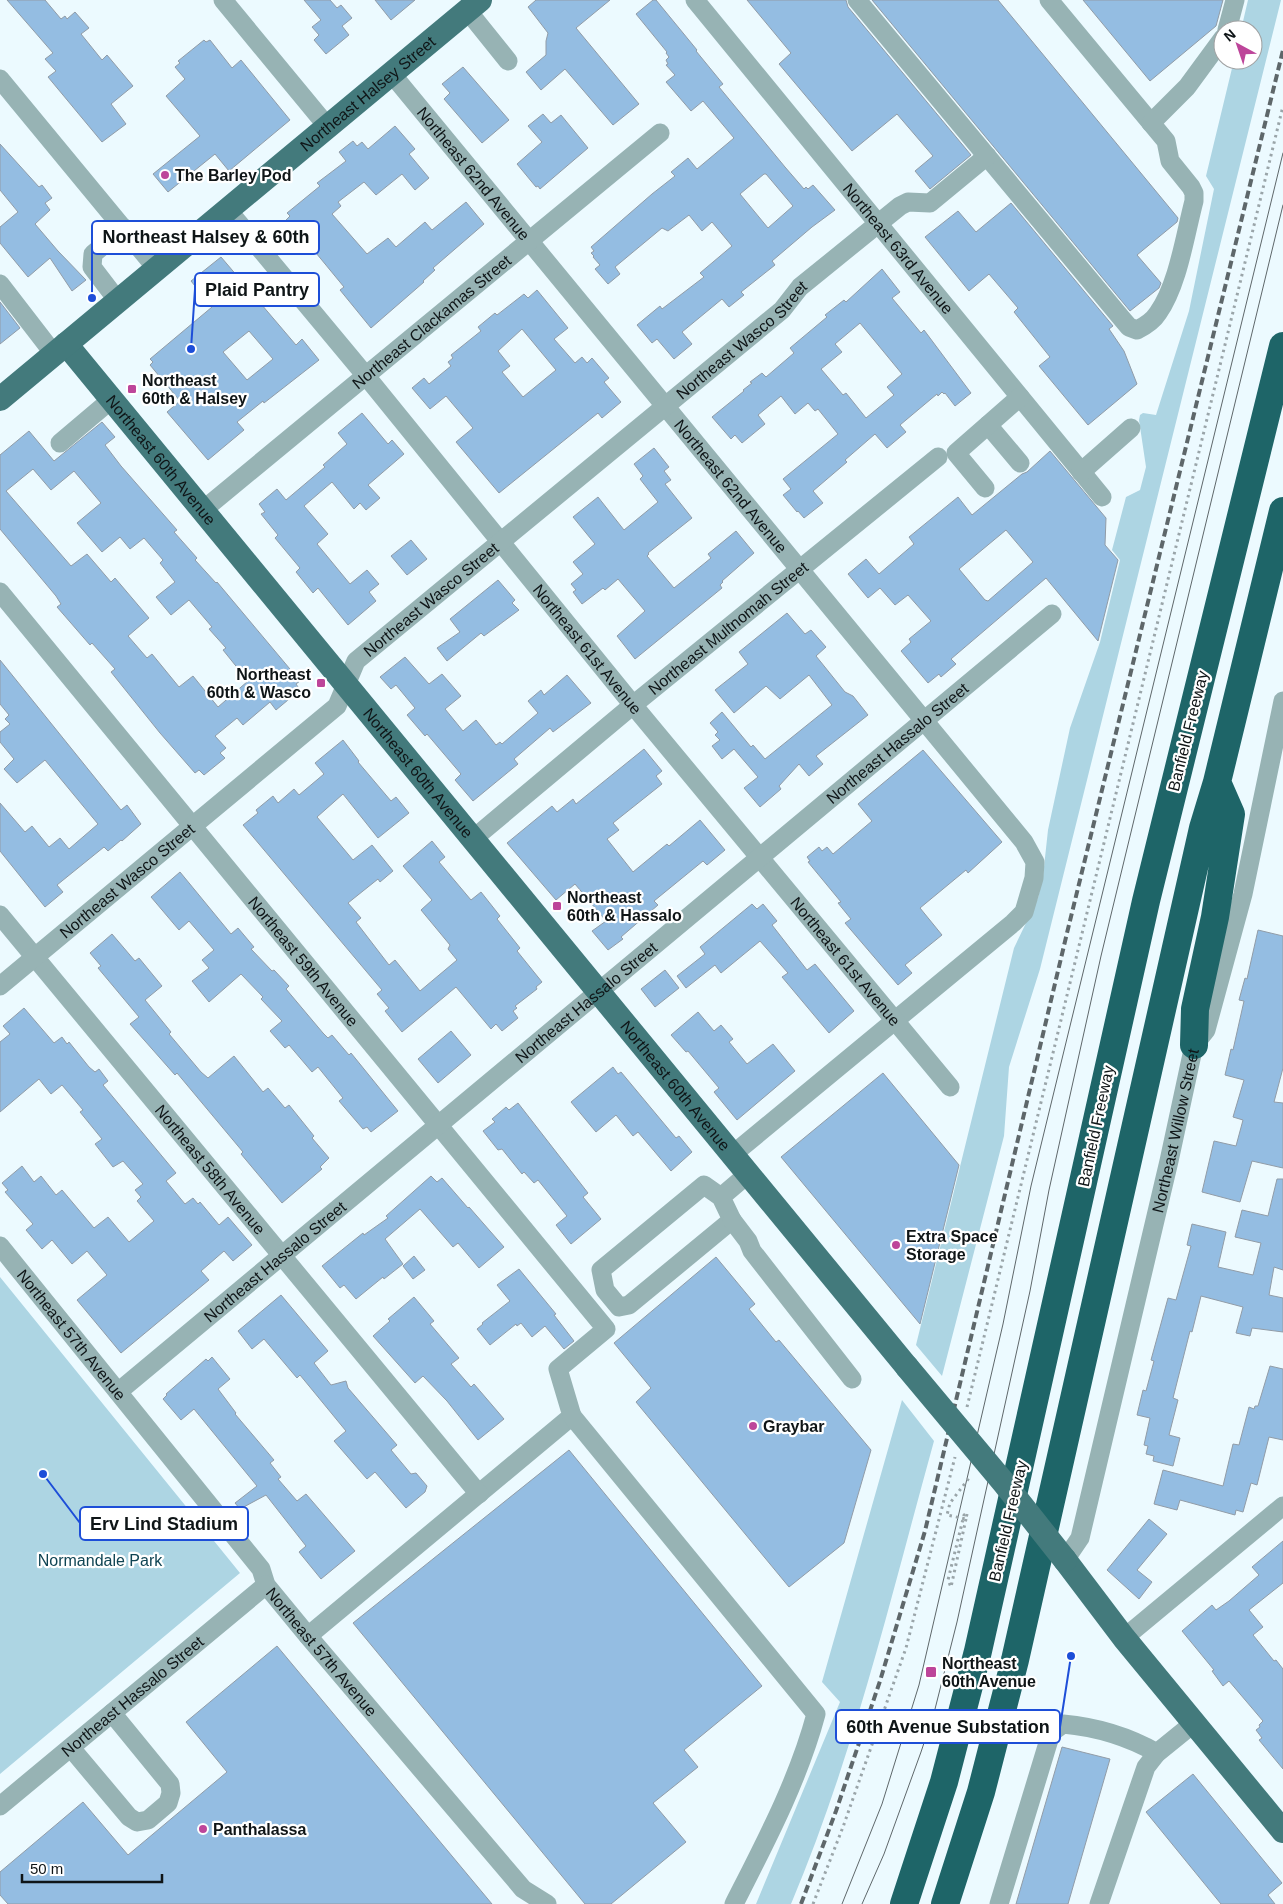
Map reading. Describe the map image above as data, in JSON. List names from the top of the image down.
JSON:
{
  "streets": {
    "highway": ["Banfield Freeway"],
    "main road": ["Northeast Halsey Street", "Northeast 60th Avenue"],
    "street": [
      "Northeast 62nd Avenue",
      "Northeast 63rd Avenue",
      "Northeast Clackamas Street",
      "Northeast Wasco Street",
      "Northeast Multnomah Street",
      "Northeast 61st Avenue",
      "Northeast Hassalo Street",
      "Northeast 59th Avenue",
      "Northeast Willow Street",
      "Northeast 58th Avenue",
      "Northeast 57th Avenue"
    ]
  },
  "crossings": [
    ["Northeast Halsey Street", "Northeast 62nd Avenue"],
    ["Northeast Halsey Street", "Northeast 60th Avenue"],
    ["Northeast Halsey Street", "Northeast 61st Avenue"],
    ["Northeast 62nd Avenue", "Northeast Clackamas Street"],
    ["Northeast 62nd Avenue", "Northeast Wasco Street"],
    ["Northeast 62nd Avenue", "Northeast Multnomah Street"],
    ["Northeast 62nd Avenue", "Northeast 61st Avenue"],
    ["Northeast 62nd Avenue", "Northeast Hassalo Street"],
    ["Northeast 63rd Avenue", "Northeast Wasco Street"],
    ["Northeast Clackamas Street", "Northeast 60th Avenue"],
    ["Northeast Clackamas Street", "Northeast 61st Avenue"],
    ["Northeast Wasco Street", "Northeast 60th Avenue"],
    ["Northeast Wasco Street", "Northeast 61st Avenue"],
    ["Northeast Wasco Street", "Northeast 59th Avenue"],
    ["Northeast Wasco Street", "Northeast 58th Avenue"],
    ["Northeast 60th Avenue", "Northeast Multnomah Street"],
    ["Northeast 60th Avenue", "Northeast Hassalo Street"],
    ["Northeast 60th Avenue", "Northeast Willow Street"],
    ["Northeast Multnomah Street", "Northeast 61st Avenue"],
    ["Northeast 61st Avenue", "Northeast Hassalo Street"],
    ["Northeast Hassalo Street", "Northeast 59th Avenue"],
    ["Northeast Hassalo Street", "Northeast 58th Avenue"],
    ["Northeast Hassalo Street", "Northeast 57th Avenue"]
  ],
  "parks": ["Normandale Park"],
  "places": {
    "other": [
      "The Barley Pod",
      "Northeast Halsey & 60th",
      "Plaid Pantry",
      "Extra Space Storage",
      "Graybar",
      "Erv Lind Stadium",
      "60th Avenue Substation",
      "Panthalassa"
    ],
    "transit": [
      "Northeast 60th & Halsey",
      "Northeast 60th & Wasco",
      "Northeast 60th & Hassalo",
      "Northeast 60th Avenue"
    ]
  },
  "scale_bar": "50 m",
  "north": "top left"
}
